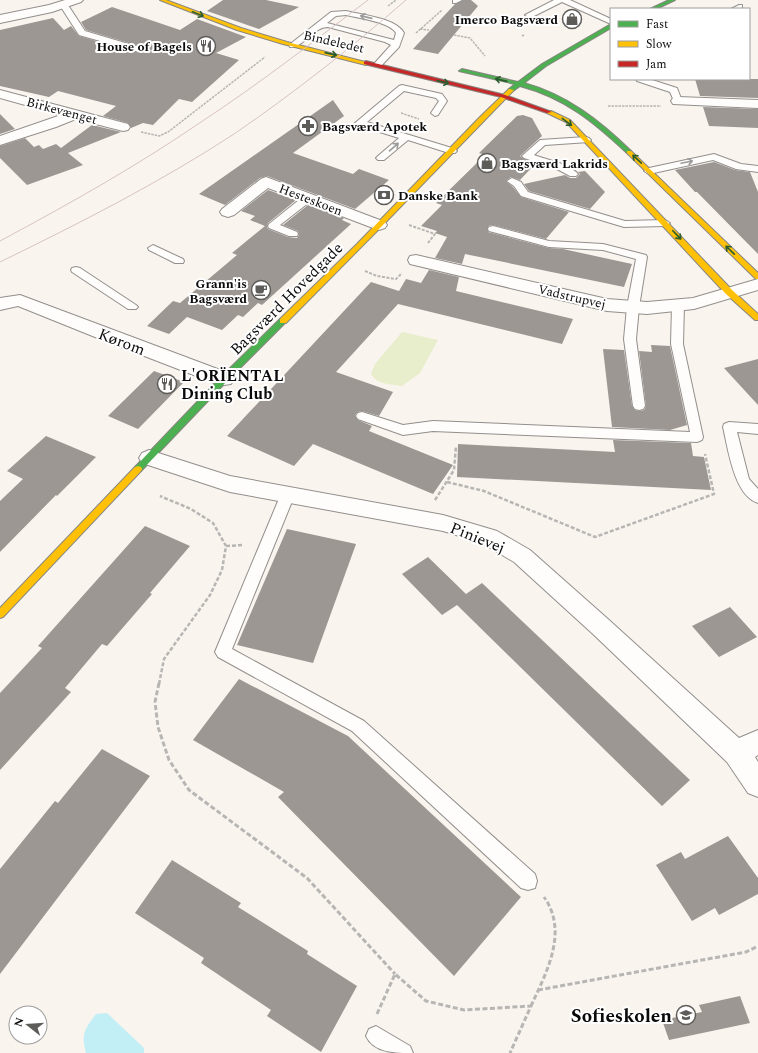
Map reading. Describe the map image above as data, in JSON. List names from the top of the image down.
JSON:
{
  "streets": {
    "street": [
      "Bindeledet",
      "Birkevænget",
      "Hesteskoen",
      "Vadstrupvej",
      "Bagsværd Hovedgade",
      "Kørom",
      "Pinievej"
    ]
  },
  "crossings": [
    ["Bindeledet", "Bagsværd Hovedgade"],
    ["Hesteskoen", "Bagsværd Hovedgade"],
    ["Bagsværd Hovedgade", "Kørom"],
    ["Bagsværd Hovedgade", "Pinievej"]
  ],
  "places": {
    "shop": ["Imerco Bagsværd", "Bagsværd Lakrids"],
    "restaurant": ["House of Bagels", "L'ORÏENTAL Dining Club"],
    "pharmacy": ["Bagsværd Apotek"],
    "bank": ["Danske Bank"],
    "cafe": ["Grann'is Bagsværd"],
    "school or university": ["Sofieskolen"]
  },
  "legend": ["Fast", "Slow", "Jam"],
  "north": "left"
}
